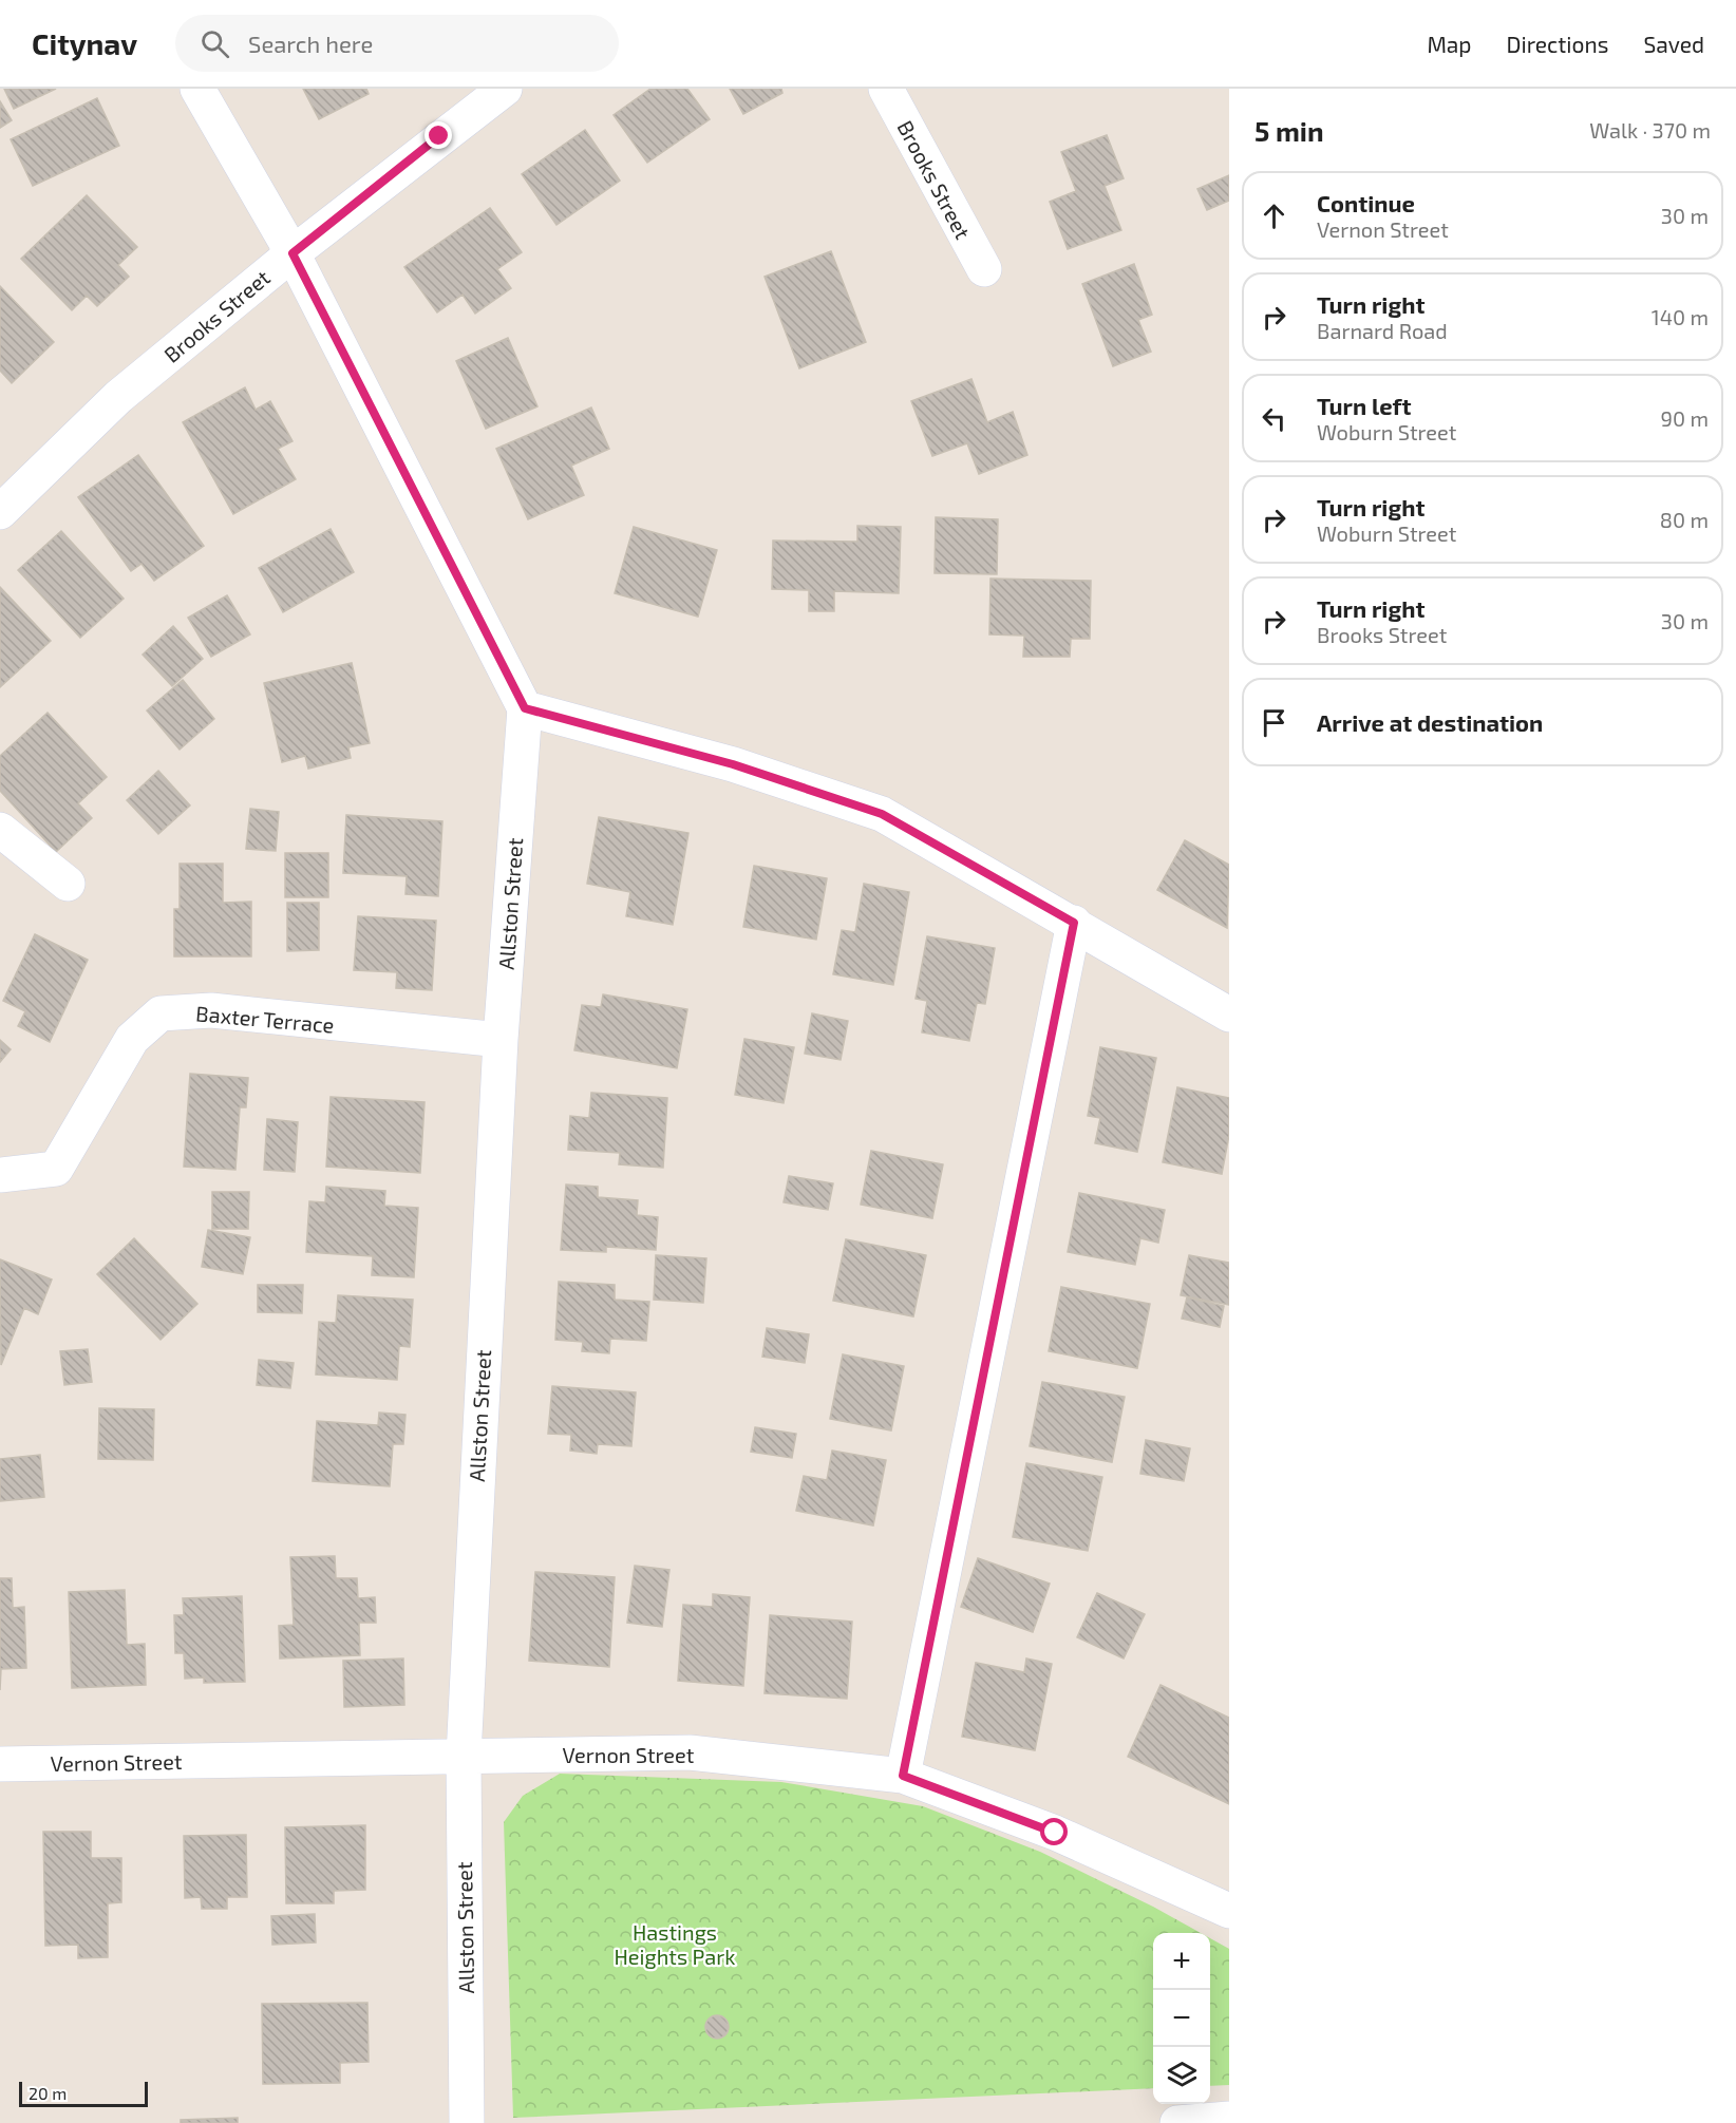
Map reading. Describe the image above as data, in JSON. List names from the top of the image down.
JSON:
{
  "streets": {
    "street": [
      "Brooks Street",
      "Allston Street",
      "Baxter Terrace",
      "Vernon Street"
    ]
  },
  "crossings": [
    ["Allston Street", "Baxter Terrace"],
    ["Allston Street", "Vernon Street"]
  ],
  "parks": ["Hastings Heights Park"],
  "scale_bar": "20 m",
  "page": {
    "header": "Citynav",
    "search": "Search here",
    "nav": ["Map", "Directions", "Saved"],
    "heading": ["5 min", "Walk · 370 m"],
    "list": [
      ["Continue", "Vernon Street", "30 m"],
      ["Turn right", "Barnard Road", "140 m"],
      ["Turn left", "Woburn Street", "90 m"],
      ["Turn right", "Woburn Street", "80 m"],
      ["Turn right", "Brooks Street", "30 m"],
      "Arrive at destination"
    ],
    "map_buttons": ["+", "−"],
    "scale": "20 m"
  }
}
